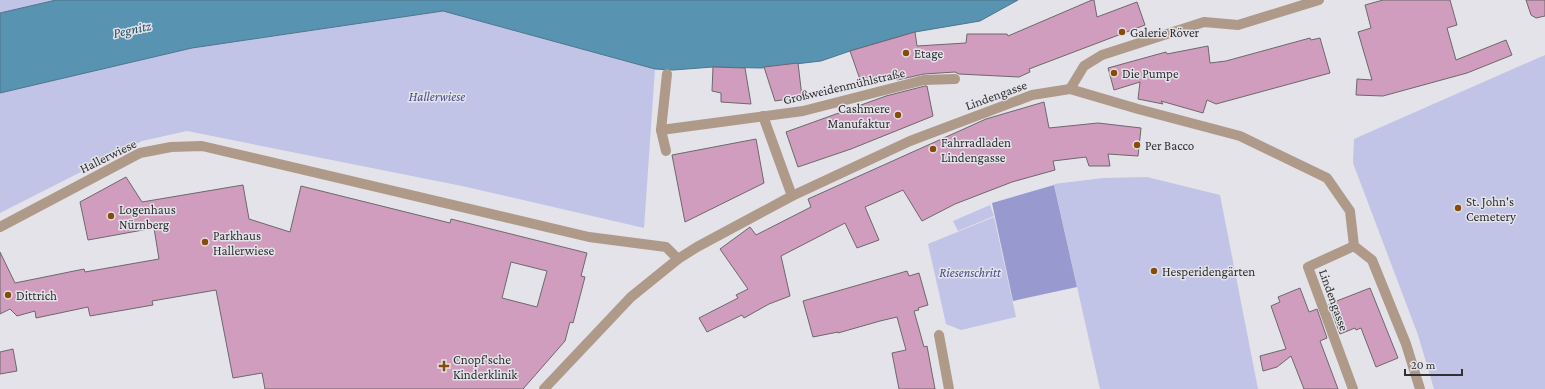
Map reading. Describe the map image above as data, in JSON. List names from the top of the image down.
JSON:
{
  "streets": {
    "street": ["Großweidenmühlstraße", "Lindengasse", "Hallerwiese"]
  },
  "crossings": [
    ["Lindengasse", "Hallerwiese"]
  ],
  "water": ["Pegnitz"],
  "parks": ["Hallerwiese", "Riesenschritt"],
  "places": {
    "other": [
      "Galerie Röver",
      "Etage",
      "Die Pumpe",
      "Cashmere Manufaktur",
      "Per Bacco",
      "Fahrradladen Lindengasse",
      "St. John's Cemetery",
      "Logenhaus Nürnberg",
      "Parkhaus Hallerwiese",
      "Hesperidengärten",
      "Dittrich"
    ],
    "health": ["Cnopf'sche Kinderklinik"]
  },
  "scale_bar": "20 m"
}
